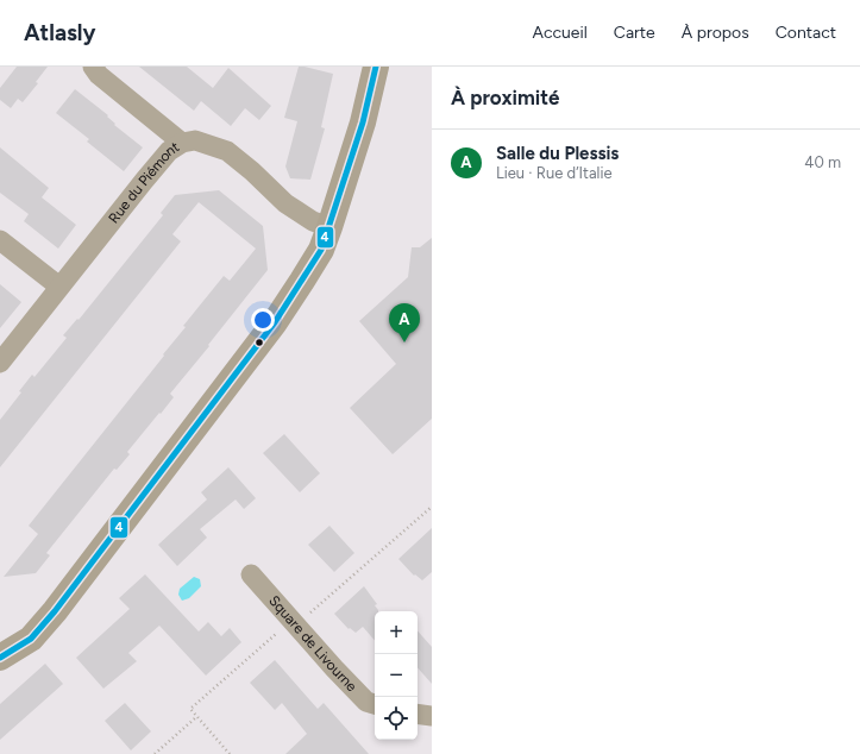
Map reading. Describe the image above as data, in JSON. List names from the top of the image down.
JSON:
{
  "streets": {
    "street": ["Rue du Piémont", "Square de Livourne"]
  },
  "lines": ["transit line 4"],
  "page": {
    "header": "Atlasly",
    "nav": [
      "Accueil",
      "Carte",
      "À propos",
      "Contact"
    ],
    "heading": "À proximité",
    "list": [
      {
        "mark": "A",
        "name": "Salle du Plessis",
        "note": "Lieu · Rue d’Italie",
        "value": "40 m"
      }
    ],
    "pins": "A",
    "map_buttons": ["+", "−"]
  }
}
